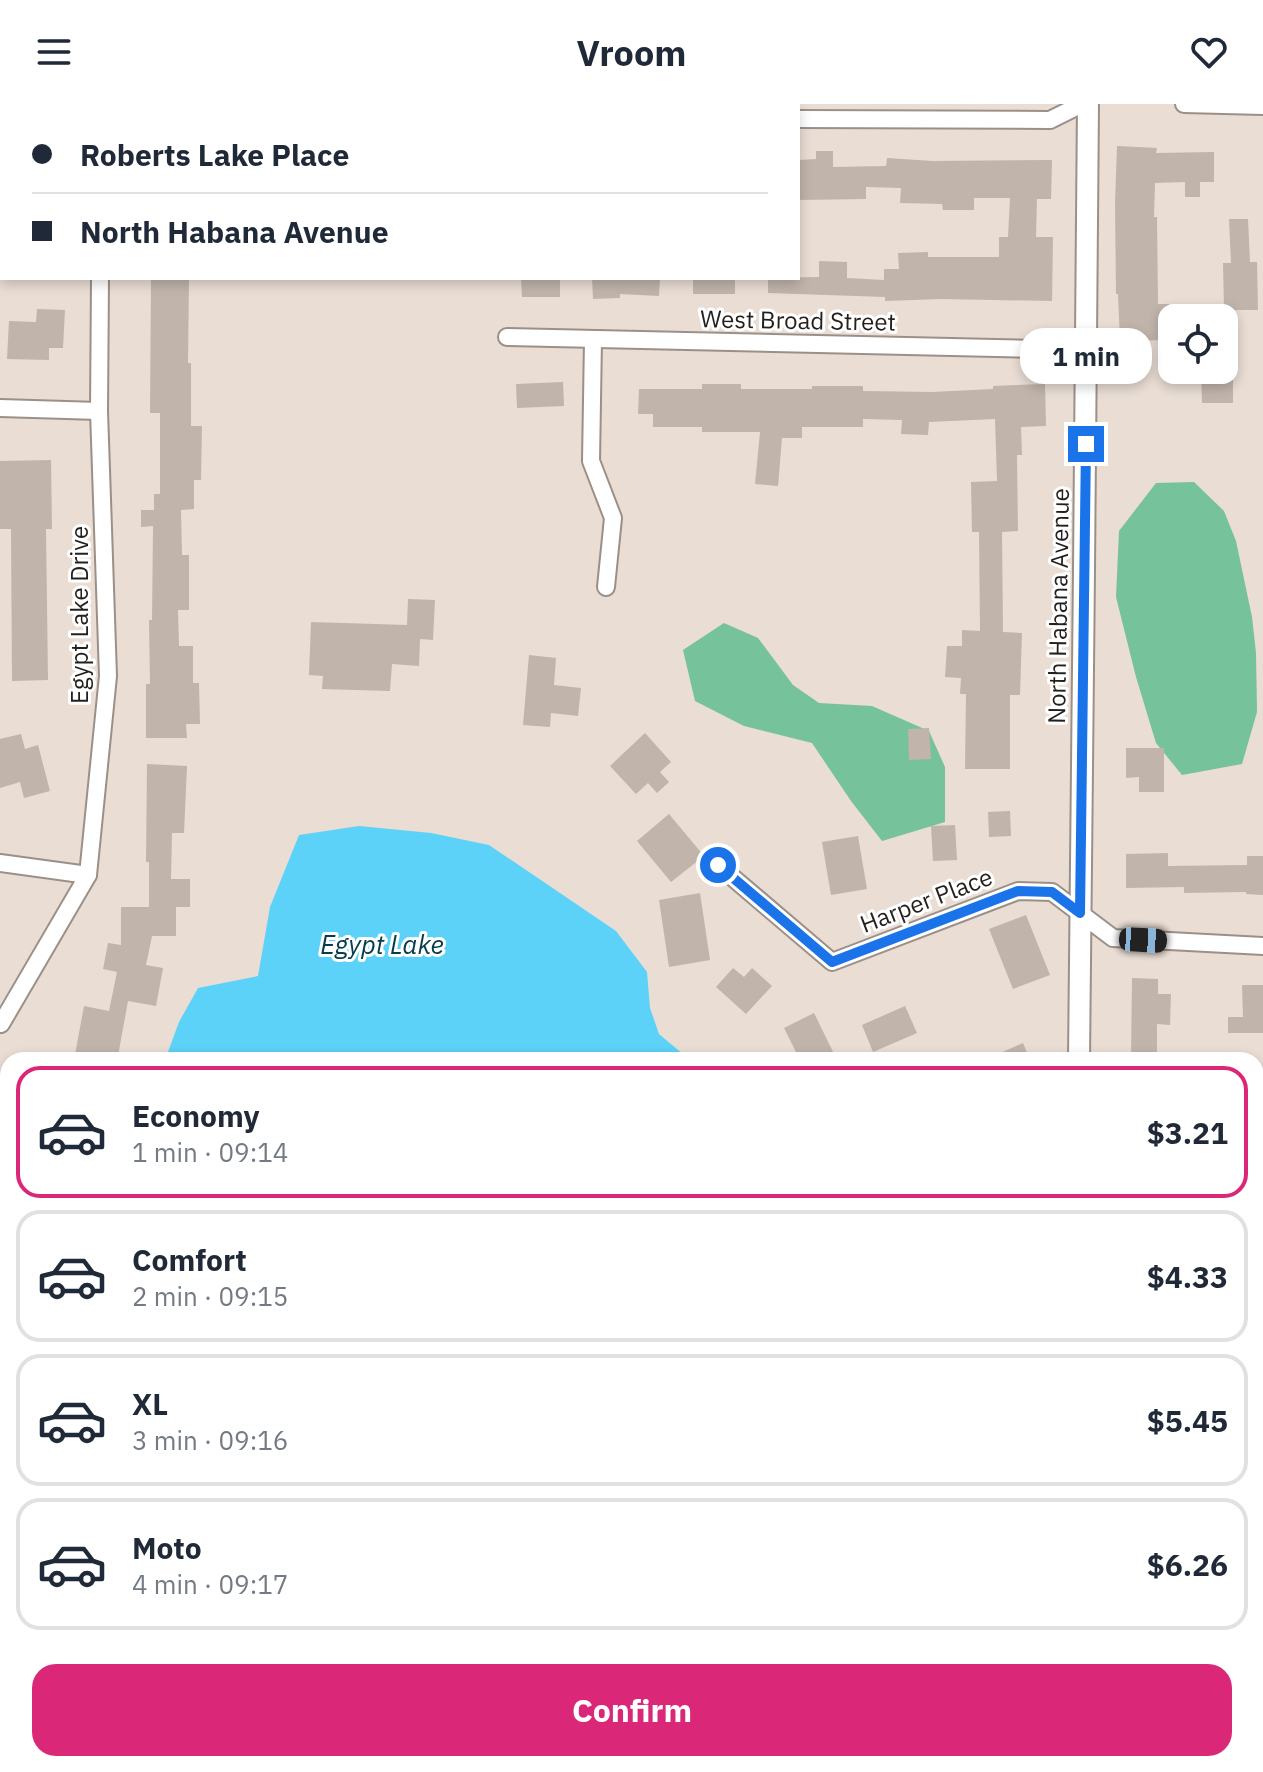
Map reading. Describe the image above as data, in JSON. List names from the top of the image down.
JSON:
{
  "streets": {
    "street": [
      "West Broad Street",
      "North Habana Avenue",
      "Egypt Lake Drive",
      "Harper Place"
    ]
  },
  "crossings": [
    ["West Broad Street", "North Habana Avenue"],
    ["North Habana Avenue", "Harper Place"]
  ],
  "water": ["Egypt Lake"],
  "page": {
    "header": "Vroom",
    "banner": ["Roberts Lake Place", "North Habana Avenue"],
    "bubble": "1 min",
    "list": [
      {
        "name": "Economy",
        "note": "1 min · 09:14",
        "value": "$3.21"
      },
      {
        "name": "Comfort",
        "note": "2 min · 09:15",
        "value": "$4.33"
      },
      {
        "name": "XL",
        "note": "3 min · 09:16",
        "value": "$5.45"
      },
      {
        "name": "Moto",
        "note": "4 min · 09:17",
        "value": "$6.26"
      }
    ],
    "buttons": "Confirm"
  }
}
